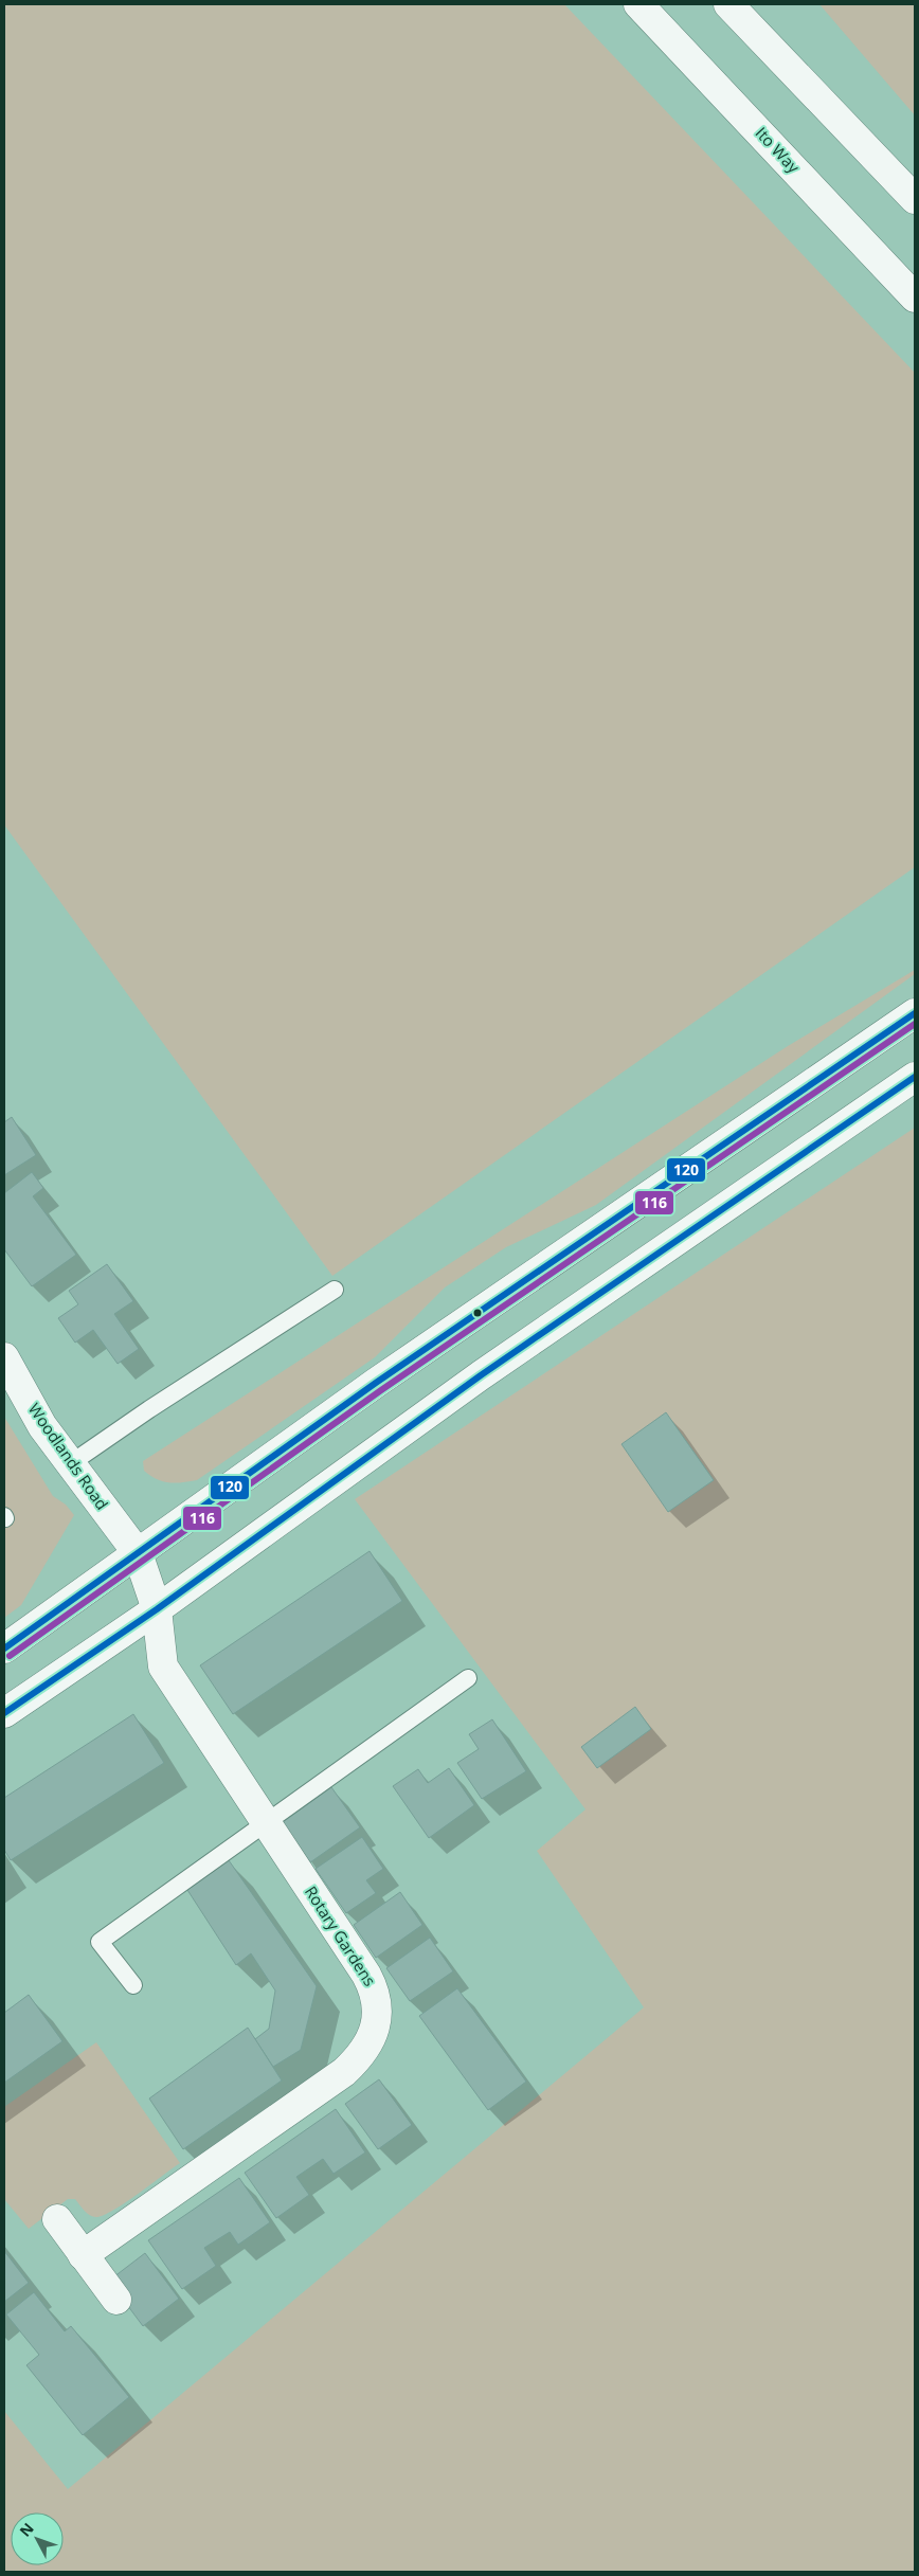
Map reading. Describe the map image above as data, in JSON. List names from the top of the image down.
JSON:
{
  "streets": {
    "main road": ["Ito Way", "Woodlands Road", "Rotary Gardens"]
  },
  "crossings": [
    ["Woodlands Road", "Rotary Gardens"]
  ],
  "lines": ["transit line 120", "transit line 116"],
  "north": "top left"
}
